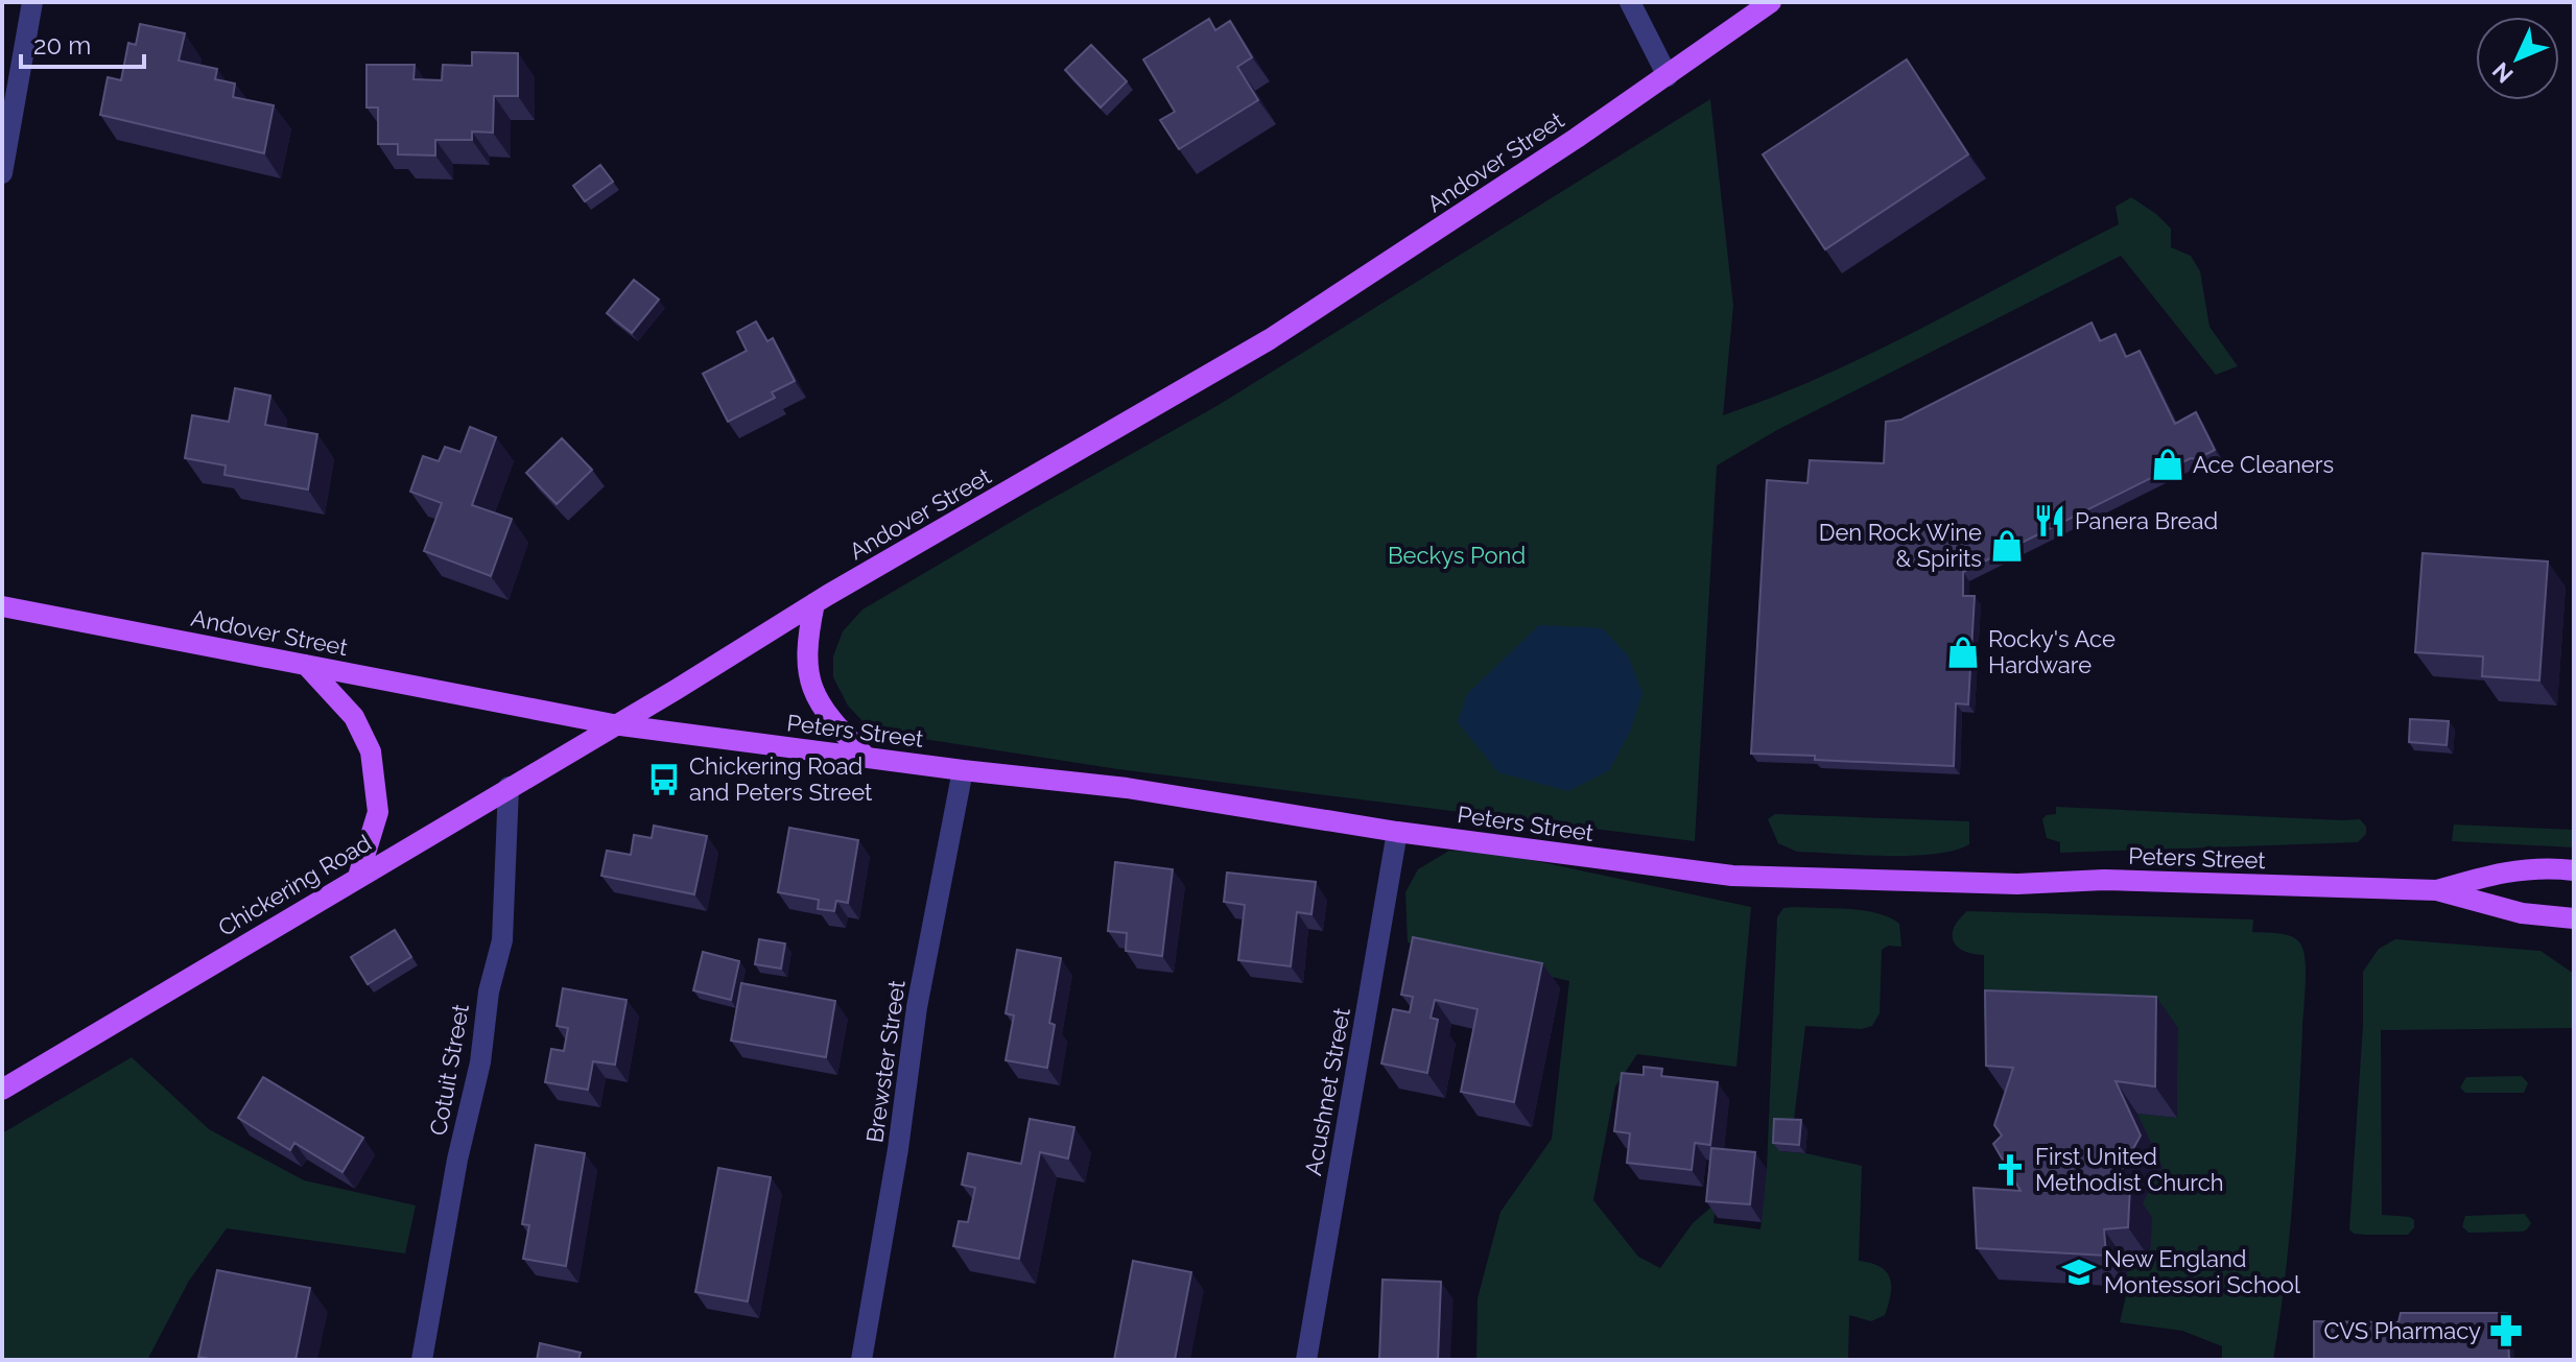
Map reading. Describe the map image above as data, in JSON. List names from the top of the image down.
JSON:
{
  "streets": {
    "main road": ["Andover Street", "Peters Street", "Chickering Road"],
    "street": ["Brewster Street", "Cotuit Street", "Acushnet Street"]
  },
  "crossings": [
    ["Andover Street", "Peters Street"],
    ["Andover Street", "Chickering Road"],
    ["Peters Street", "Chickering Road"],
    ["Peters Street", "Brewster Street"],
    ["Peters Street", "Acushnet Street"],
    ["Chickering Road", "Cotuit Street"]
  ],
  "parks": ["Beckys Pond"],
  "places": {
    "shop": ["Ace Cleaners", "Den Rock Wine & Spirits", "Rocky's Ace Hardware"],
    "restaurant": ["Panera Bread"],
    "bus stop": ["Chickering Road and Peters Street"],
    "church": ["First United Methodist Church"],
    "school or university": ["New England Montessori School"],
    "pharmacy": ["CVS Pharmacy"]
  },
  "scale_bar": "20 m",
  "north": "bottom left"
}
